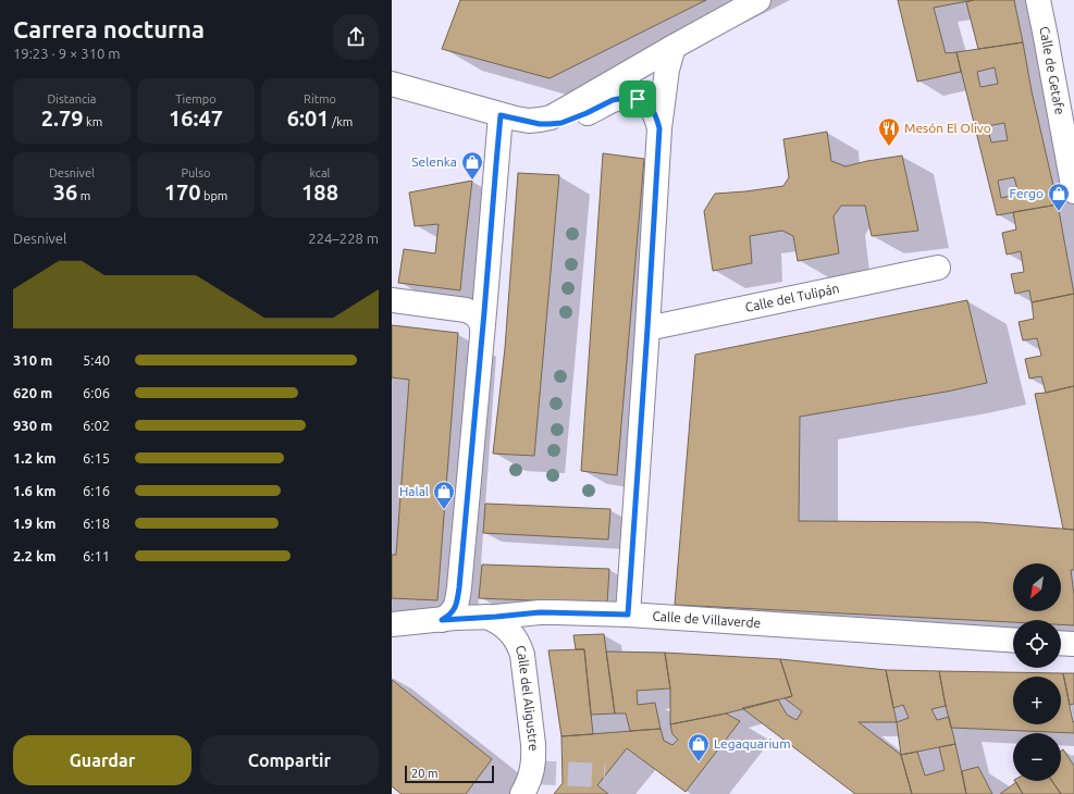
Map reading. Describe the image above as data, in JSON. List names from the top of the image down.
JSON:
{
  "streets": {
    "street": [
      "Calle de Getafe",
      "Calle del Tulipán",
      "Calle de Villaverde",
      "Calle del Aligustre"
    ]
  },
  "crossings": [
    ["Calle de Villaverde", "Calle del Aligustre"]
  ],
  "places": {
    "restaurant": ["Mesón El Olivo"],
    "shop": [
      "Selenka",
      "Fergo",
      "Halal",
      "Legaquarium"
    ]
  },
  "scale_bar": "20 m",
  "north": "bottom left",
  "page": {
    "heading": ["Carrera nocturna", "19:23 · 9 × 310 m"],
    "stats": [
      ["Distancia", "2.79 km"],
      ["Tiempo", "16:47"],
      ["Ritmo", "6:01 /km"],
      ["Desnivel", "36 m"],
      ["Pulso", "170 bpm"],
      ["kcal", "188"]
    ],
    "chart": ["Desnivel", "224–228 m"],
    "list": [
      {
        "name": "310 m",
        "note": "5:40"
      },
      {
        "name": "620 m",
        "note": "6:06"
      },
      {
        "name": "930 m",
        "note": "6:02"
      },
      {
        "name": "1.2 km",
        "note": "6:15"
      },
      {
        "name": "1.6 km",
        "note": "6:16"
      },
      {
        "name": "1.9 km",
        "note": "6:18"
      },
      {
        "name": "2.2 km",
        "note": "6:11"
      }
    ],
    "map_buttons": ["+", "−"],
    "buttons": ["Guardar", "Compartir"],
    "scale": "20 m"
  }
}
